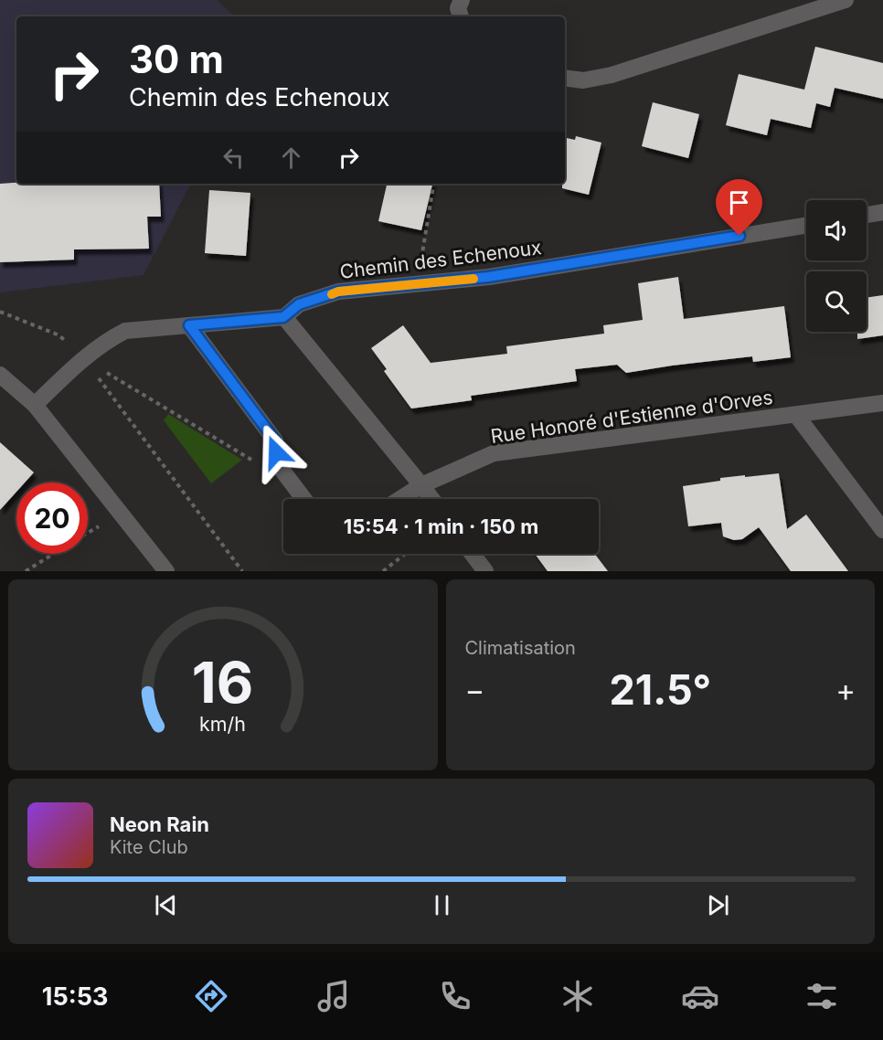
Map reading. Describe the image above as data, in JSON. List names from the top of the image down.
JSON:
{
  "streets": {
    "street": ["Chemin des Echenoux", "Rue Honoré d'Estienne d'Orves"]
  },
  "page": {
    "turn": ["30 m", "Chemin des Echenoux"],
    "limit": "20",
    "trip": "15:54 · 1 min · 150 m",
    "tile": "Climatisation",
    "heat": ["−", "21.5°", "+"],
    "song": ["Neon Rain", "Kite Club"],
    "tabs": "15:53",
    "gauge": ["16", "km/h"]
  }
}
